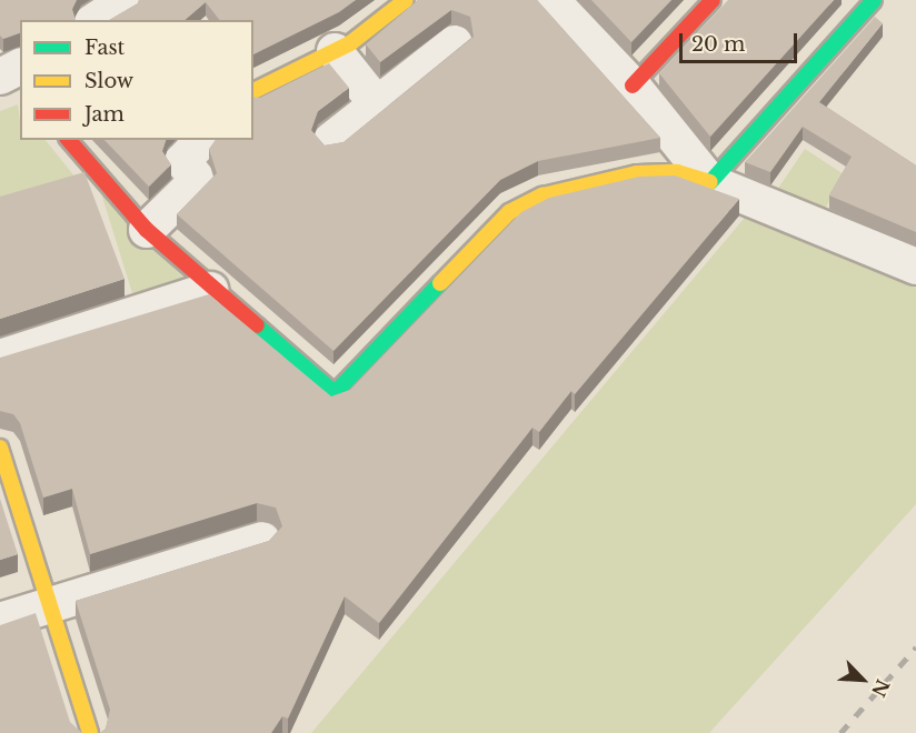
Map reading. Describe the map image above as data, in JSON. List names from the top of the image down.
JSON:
{
  "legend": ["Fast", "Slow", "Jam"],
  "scale_bar": "20 m",
  "north": "bottom right"
}
